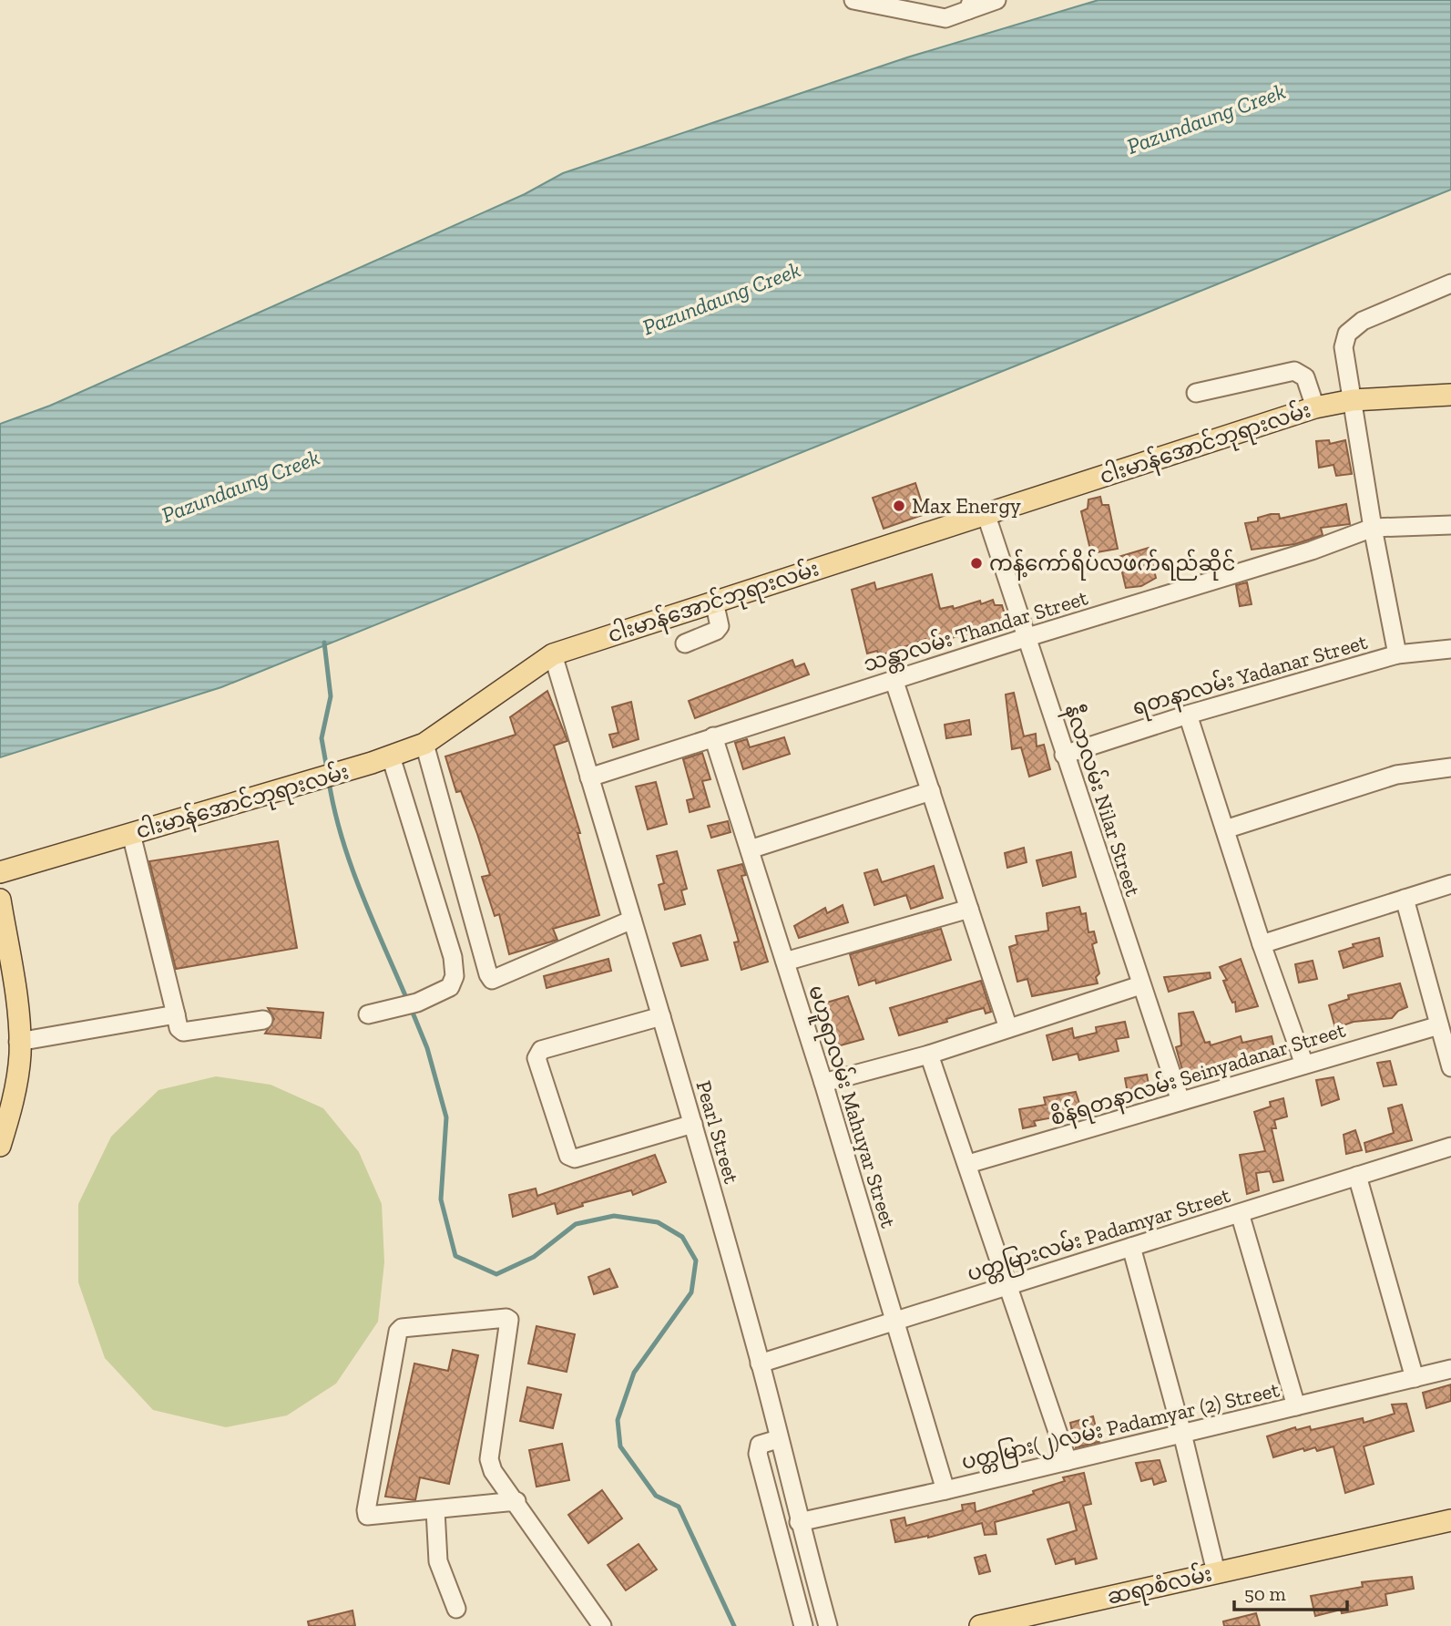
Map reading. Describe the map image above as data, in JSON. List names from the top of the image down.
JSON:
{
  "streets": {
    "main road": ["ငါးမာန်အောင်ဘုရားလမ်း", "ဆရာစံလမ်း"],
    "street": [
      "သန္တာလမ်း Thandar Street",
      "ရတနာလမ်း Yadanar Street",
      "နီလာလမ်း Nilar Street",
      "စိန်ရတနာလမ်း Seinyadanar Street",
      "မဟူရာလမ်း Mahuyar Street",
      "Pearl Street",
      "ပတ္တမြားလမ်း Padamyar Street",
      "ပတ္တမြား(၂)လမ်း Padamyar (2) Street"
    ]
  },
  "crossings": [
    ["ငါးမာန်အောင်ဘုရားလမ်း", "နီလာလမ်း Nilar Street"],
    ["ငါးမာန်အောင်ဘုရားလမ်း", "Pearl Street"],
    ["သန္တာလမ်း Thandar Street", "နီလာလမ်း Nilar Street"],
    ["သန္တာလမ်း Thandar Street", "မဟူရာလမ်း Mahuyar Street"],
    ["သန္တာလမ်း Thandar Street", "Pearl Street"],
    ["ရတနာလမ်း Yadanar Street", "နီလာလမ်း Nilar Street"],
    ["နီလာလမ်း Nilar Street", "စိန်ရတနာလမ်း Seinyadanar Street"],
    ["မဟူရာလမ်း Mahuyar Street", "ပတ္တမြားလမ်း Padamyar Street"],
    ["မဟူရာလမ်း Mahuyar Street", "ပတ္တမြား(၂)လမ်း Padamyar (2) Street"],
    ["Pearl Street", "ပတ္တမြားလမ်း Padamyar Street"],
    ["Pearl Street", "ပတ္တမြား(၂)လမ်း Padamyar (2) Street"]
  ],
  "water": ["Pazundaung Creek"],
  "places": ["Max Energy", "ကန့်ကော်ရိပ်လဖက်ရည်ဆိုင်"],
  "scale_bar": "50 m"
}
